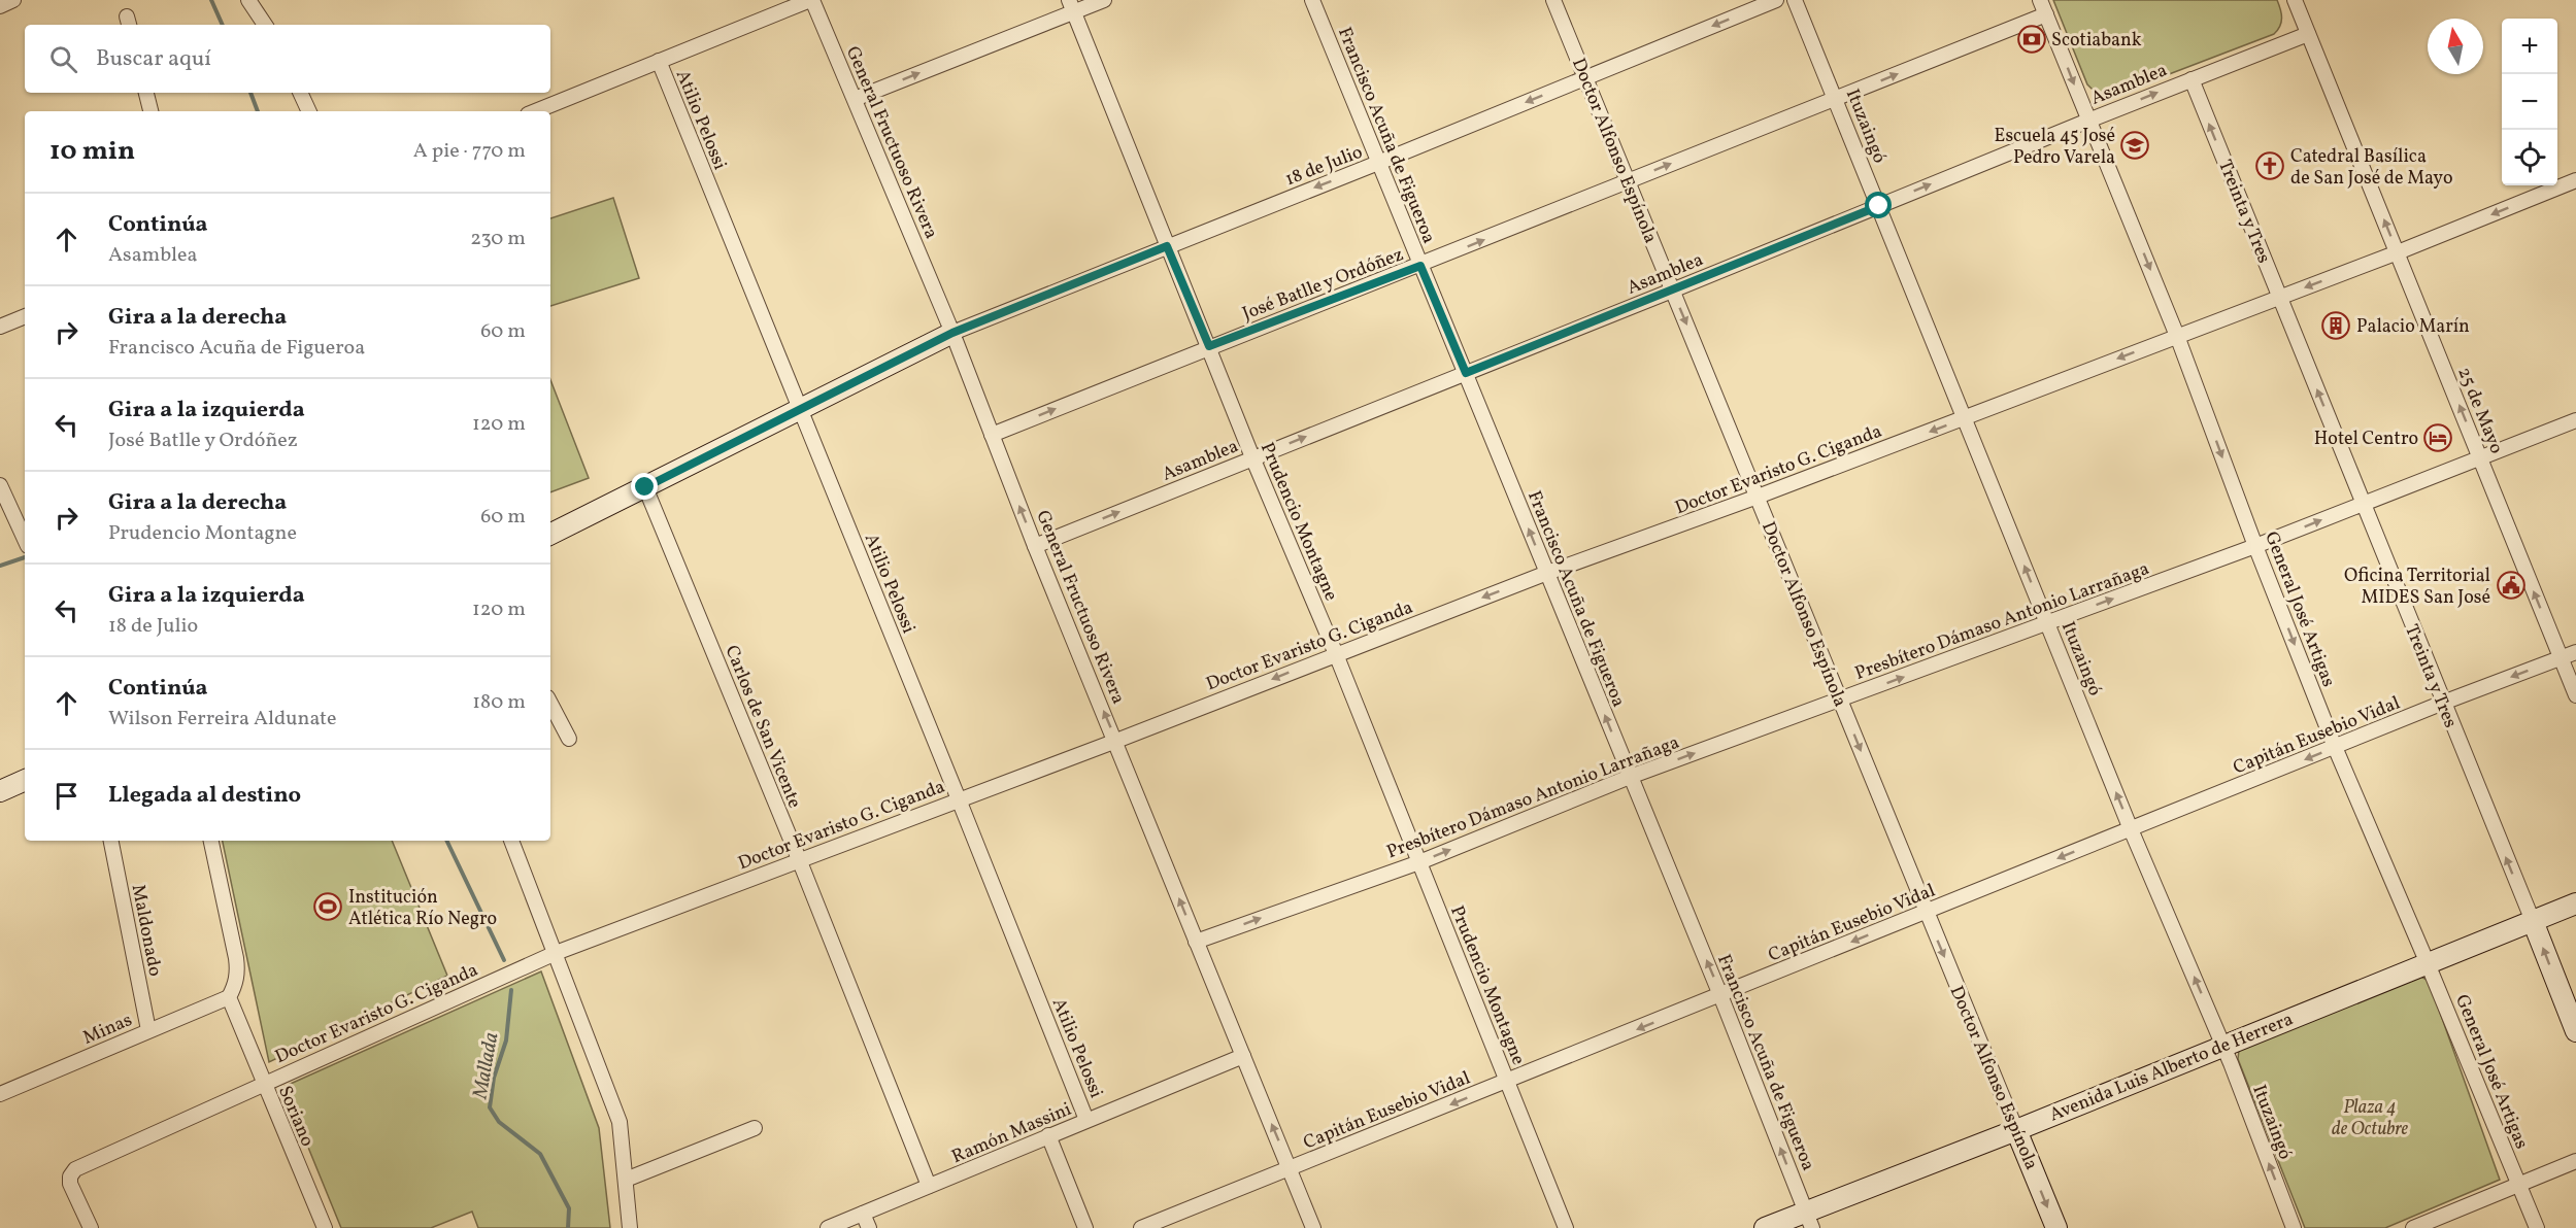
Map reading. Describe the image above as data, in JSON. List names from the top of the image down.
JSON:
{
  "streets": {
    "main road": ["Doctor Alfonso Espínola", "Treinta y Tres", "Avenida Luis Alberto de Herrera"],
    "street": [
      "Asamblea",
      "Atilio Pelossi",
      "Ituzaingó",
      "Francisco Acuña de Figueroa",
      "General Fructuoso Rivera",
      "18 de Julio",
      "José Batlle y Ordóñez",
      "25 de Mayo",
      "Doctor Evaristo G. Ciganda",
      "Prudencio Montagne",
      "General José Artigas",
      "Presbítero Dámaso Antonio Larrañaga",
      "Carlos de San Vicente",
      "Capitán Eusebio Vidal",
      "Maldonado",
      "Minas",
      "Soriano",
      "Ramón Massini"
    ]
  },
  "crossings": [
    ["Asamblea", "Ituzaingó"],
    ["Asamblea", "Francisco Acuña de Figueroa"],
    ["Asamblea", "General Fructuoso Rivera"],
    ["Asamblea", "Doctor Alfonso Espínola"],
    ["Asamblea", "Treinta y Tres"],
    ["Asamblea", "25 de Mayo"],
    ["Asamblea", "Prudencio Montagne"],
    ["Asamblea", "General José Artigas"],
    ["Atilio Pelossi", "Doctor Evaristo G. Ciganda"],
    ["Atilio Pelossi", "Ramón Massini"],
    ["Ituzaingó", "José Batlle y Ordóñez"],
    ["Ituzaingó", "Doctor Evaristo G. Ciganda"],
    ["Ituzaingó", "Presbítero Dámaso Antonio Larrañaga"],
    ["Ituzaingó", "Capitán Eusebio Vidal"],
    ["Ituzaingó", "Avenida Luis Alberto de Herrera"],
    ["Francisco Acuña de Figueroa", "18 de Julio"],
    ["Francisco Acuña de Figueroa", "José Batlle y Ordóñez"],
    ["Francisco Acuña de Figueroa", "Doctor Evaristo G. Ciganda"],
    ["Francisco Acuña de Figueroa", "Presbítero Dámaso Antonio Larrañaga"],
    ["Francisco Acuña de Figueroa", "Capitán Eusebio Vidal"],
    ["Francisco Acuña de Figueroa", "Avenida Luis Alberto de Herrera"],
    ["General Fructuoso Rivera", "18 de Julio"],
    ["General Fructuoso Rivera", "José Batlle y Ordóñez"],
    ["General Fructuoso Rivera", "Doctor Evaristo G. Ciganda"],
    ["General Fructuoso Rivera", "Presbítero Dámaso Antonio Larrañaga"],
    ["General Fructuoso Rivera", "Capitán Eusebio Vidal"],
    ["General Fructuoso Rivera", "Ramón Massini"],
    ["Doctor Alfonso Espínola", "18 de Julio"],
    ["Doctor Alfonso Espínola", "José Batlle y Ordóñez"],
    ["Doctor Alfonso Espínola", "Doctor Evaristo G. Ciganda"],
    ["Doctor Alfonso Espínola", "Presbítero Dámaso Antonio Larrañaga"],
    ["Doctor Alfonso Espínola", "Capitán Eusebio Vidal"],
    ["Doctor Alfonso Espínola", "Avenida Luis Alberto de Herrera"],
    ["18 de Julio", "Prudencio Montagne"],
    ["Treinta y Tres", "Doctor Evaristo G. Ciganda"],
    ["Treinta y Tres", "Presbítero Dámaso Antonio Larrañaga"],
    ["Treinta y Tres", "Capitán Eusebio Vidal"],
    ["Treinta y Tres", "Avenida Luis Alberto de Herrera"],
    ["José Batlle y Ordóñez", "Prudencio Montagne"],
    ["José Batlle y Ordóñez", "General José Artigas"],
    ["25 de Mayo", "Doctor Evaristo G. Ciganda"],
    ["25 de Mayo", "Presbítero Dámaso Antonio Larrañaga"],
    ["25 de Mayo", "Capitán Eusebio Vidal"],
    ["Doctor Evaristo G. Ciganda", "Prudencio Montagne"],
    ["Doctor Evaristo G. Ciganda", "General José Artigas"],
    ["Doctor Evaristo G. Ciganda", "Carlos de San Vicente"],
    ["Doctor Evaristo G. Ciganda", "Soriano"],
    ["Prudencio Montagne", "Presbítero Dámaso Antonio Larrañaga"],
    ["Prudencio Montagne", "Capitán Eusebio Vidal"],
    ["General José Artigas", "Presbítero Dámaso Antonio Larrañaga"],
    ["General José Artigas", "Capitán Eusebio Vidal"],
    ["General José Artigas", "Avenida Luis Alberto de Herrera"],
    ["Carlos de San Vicente", "Ramón Massini"],
    ["Maldonado", "Minas"],
    ["Minas", "Soriano"]
  ],
  "one_way": [
    "Asamblea",
    "Ituzaingó",
    "Francisco Acuña de Figueroa",
    "General Fructuoso Rivera",
    "Doctor Alfonso Espínola",
    "18 de Julio",
    "Treinta y Tres",
    "José Batlle y Ordóñez",
    "25 de Mayo",
    "Doctor Evaristo G. Ciganda",
    "General José Artigas",
    "Presbítero Dámaso Antonio Larrañaga",
    "Capitán Eusebio Vidal"
  ],
  "water": ["Mallada"],
  "parks": ["Plaza 4 de Octubre"],
  "places": {
    "bank": ["Scotiabank"],
    "school or university": ["Escuela 45 José Pedro Varela"],
    "church": ["Catedral Basílica de San José de Mayo"],
    "building": ["Palacio Marín"],
    "hotel": ["Hotel Centro"],
    "public building": ["Oficina Territorial MIDES San José"],
    "sports": ["Institución Atlética Río Negro"]
  },
  "north": "top",
  "page": {
    "map_buttons": ["+", "−"],
    "search": "Buscar aquí",
    "heading": ["10 min", "A pie · 770 m"],
    "list": [
      ["Continúa", "Asamblea", "230 m"],
      ["Gira a la derecha", "Francisco Acuña de Figueroa", "60 m"],
      ["Gira a la izquierda", "José Batlle y Ordóñez", "120 m"],
      ["Gira a la derecha", "Prudencio Montagne", "60 m"],
      ["Gira a la izquierda", "18 de Julio", "120 m"],
      ["Continúa", "Wilson Ferreira Aldunate", "180 m"],
      "Llegada al destino"
    ]
  }
}
